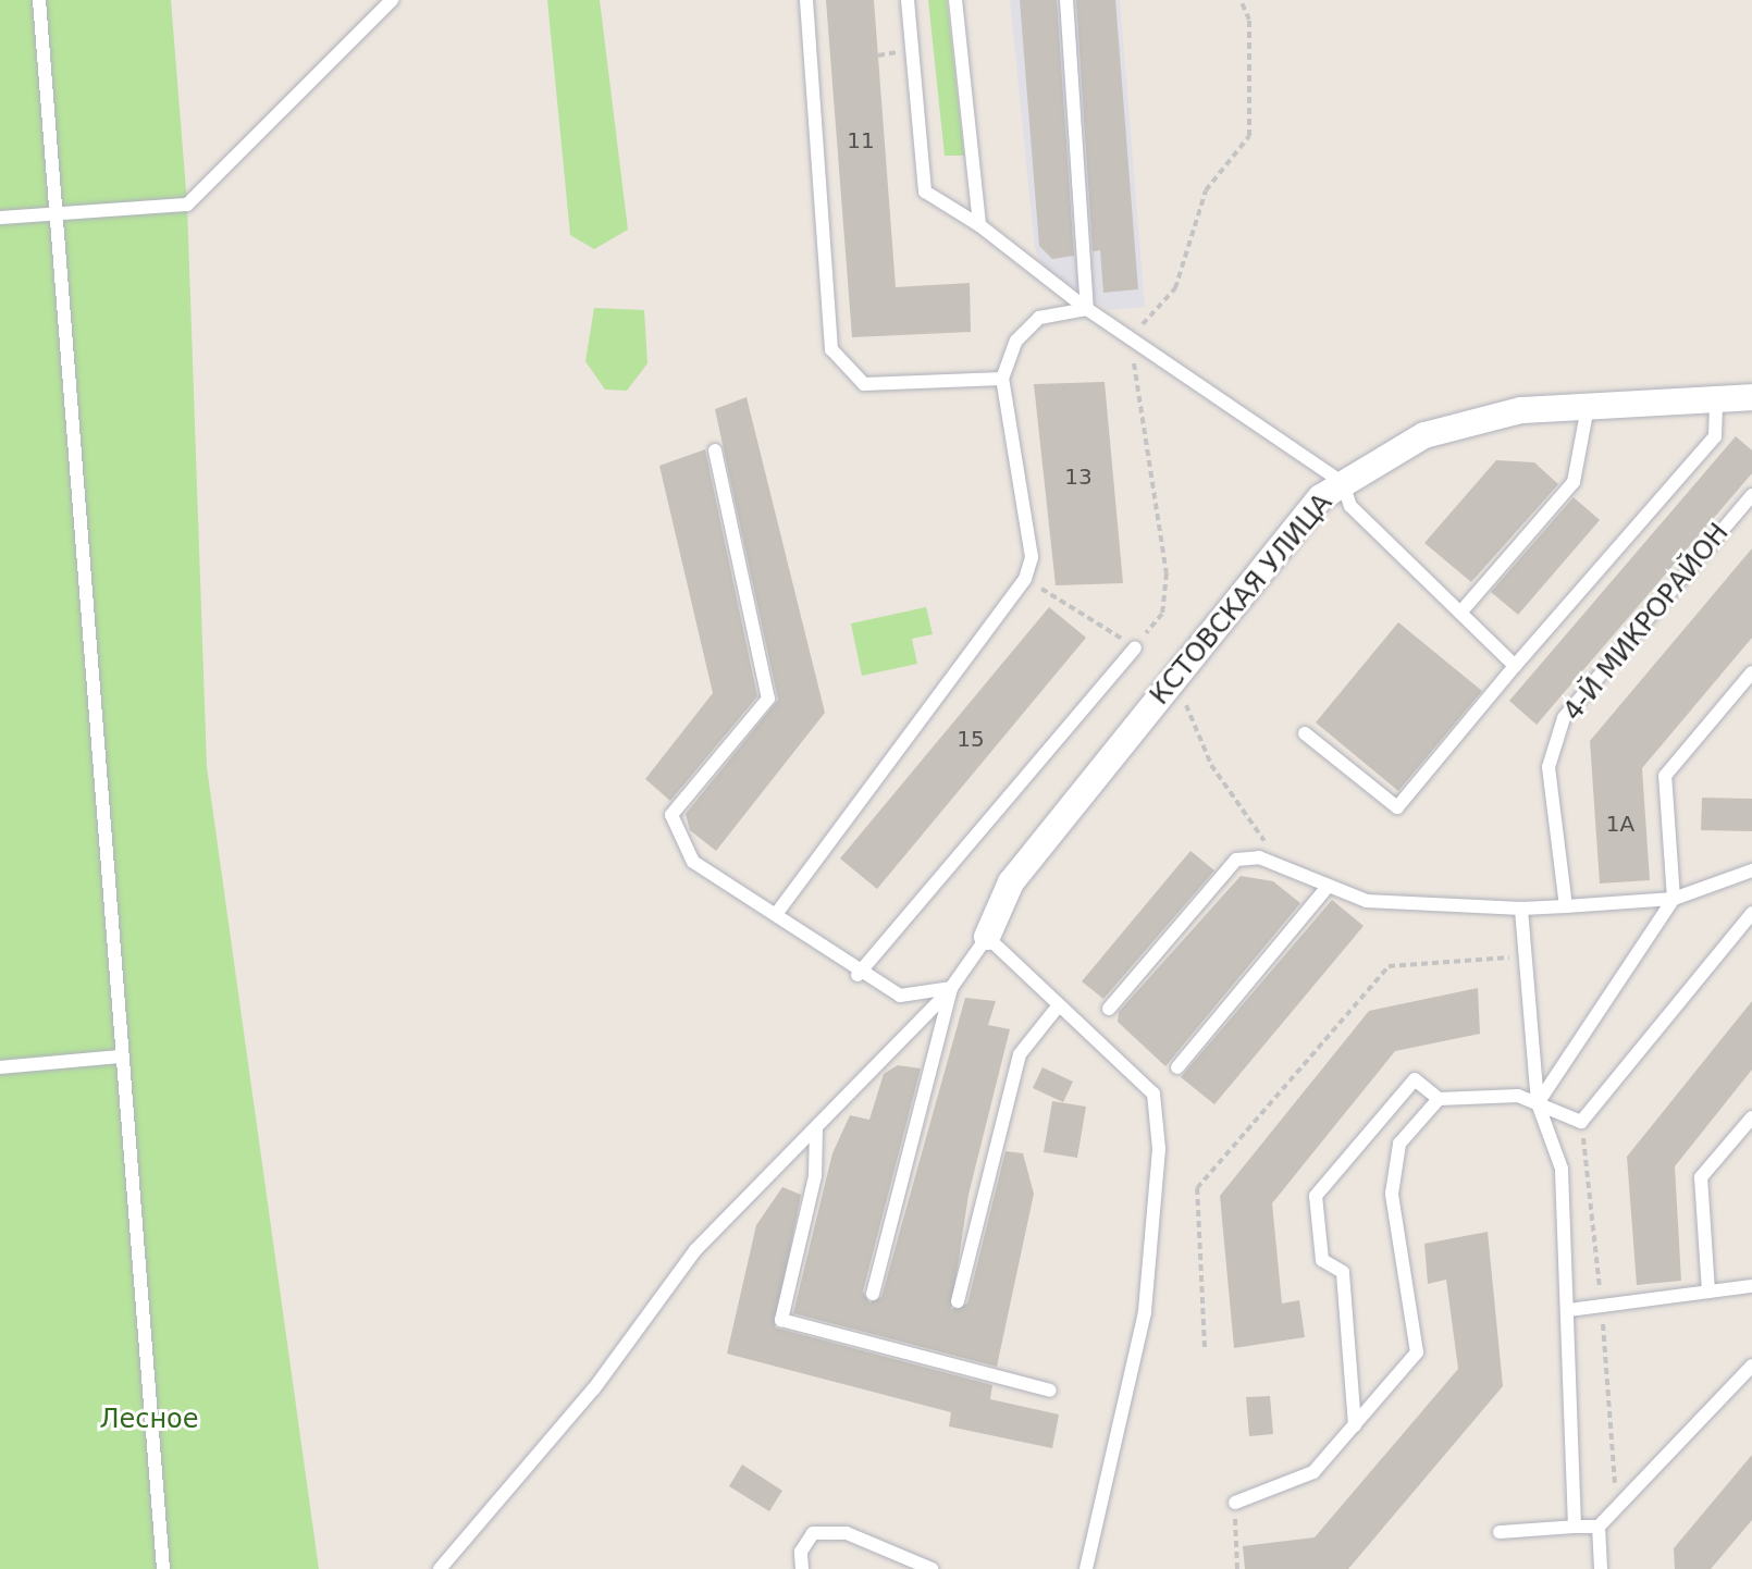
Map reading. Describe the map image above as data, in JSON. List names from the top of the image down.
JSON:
{
  "streets": {
    "street": ["КСТОВСКАЯ УЛИЦА"],
    "lane": ["4-Й МИКРОРАЙОН"]
  },
  "parks": ["Лесное"],
  "house_numbers": [
    "11",
    "13",
    "15",
    "1А"
  ]
}
